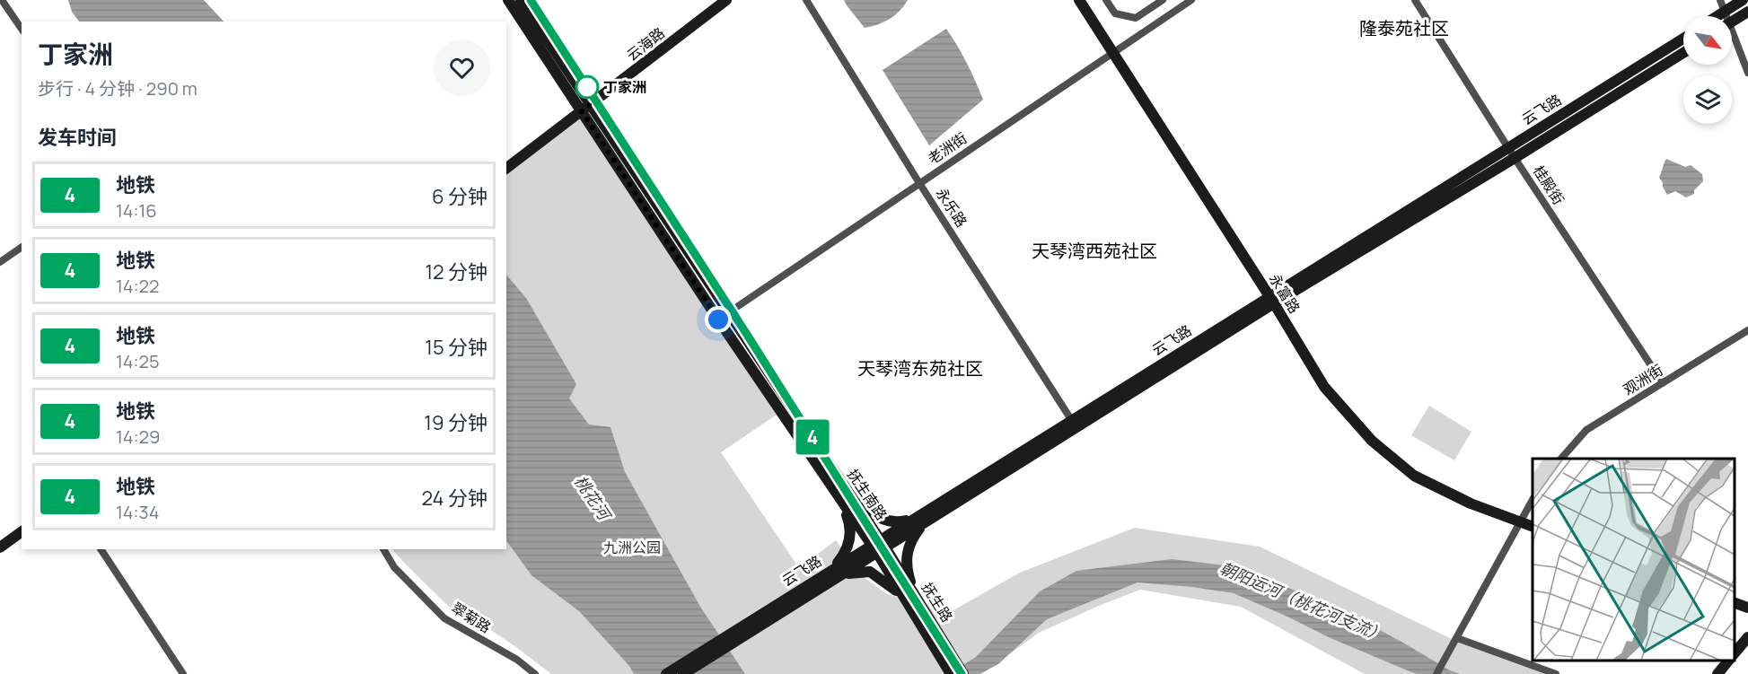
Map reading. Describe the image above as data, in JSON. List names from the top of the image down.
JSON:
{
  "streets": {
    "main road": [
      "云海路",
      "云飞路",
      "永富路",
      "抚生南路",
      "抚生路"
    ],
    "street": [
      "老洲街",
      "桂殿街",
      "永乐路",
      "观洲街",
      "翠菊路"
    ]
  },
  "crossings": [
    ["云海路", "抚生南路"],
    ["云飞路", "桂殿街"],
    ["云飞路", "永乐路"],
    ["云飞路", "永富路"],
    ["云飞路", "抚生南路"],
    ["云飞路", "抚生路"],
    ["老洲街", "永乐路"],
    ["老洲街", "永富路"],
    ["老洲街", "抚生南路"],
    ["桂殿街", "观洲街"],
    ["抚生南路", "抚生路"]
  ],
  "districts": ["隆泰苑社区", "天琴湾西苑社区", "天琴湾东苑社区"],
  "water": ["桃花河", "朝阳运河（桃花河支流）"],
  "parks": ["九洲公园"],
  "places": ["丁家洲"],
  "lines": ["metro line 4"],
  "north": "bottom right",
  "page": {
    "on_map": "4",
    "heading": [
      ["丁家洲", "步行 · 4 分钟 · 290 m"],
      "发车时间"
    ],
    "list": [
      {
        "mark": "4",
        "name": "地铁",
        "note": "14:16",
        "value": "6 分钟"
      },
      {
        "mark": "4",
        "name": "地铁",
        "note": "14:22",
        "value": "12 分钟"
      },
      {
        "mark": "4",
        "name": "地铁",
        "note": "14:25",
        "value": "15 分钟"
      },
      {
        "mark": "4",
        "name": "地铁",
        "note": "14:29",
        "value": "19 分钟"
      },
      {
        "mark": "4",
        "name": "地铁",
        "note": "14:34",
        "value": "24 分钟"
      }
    ]
  }
}
